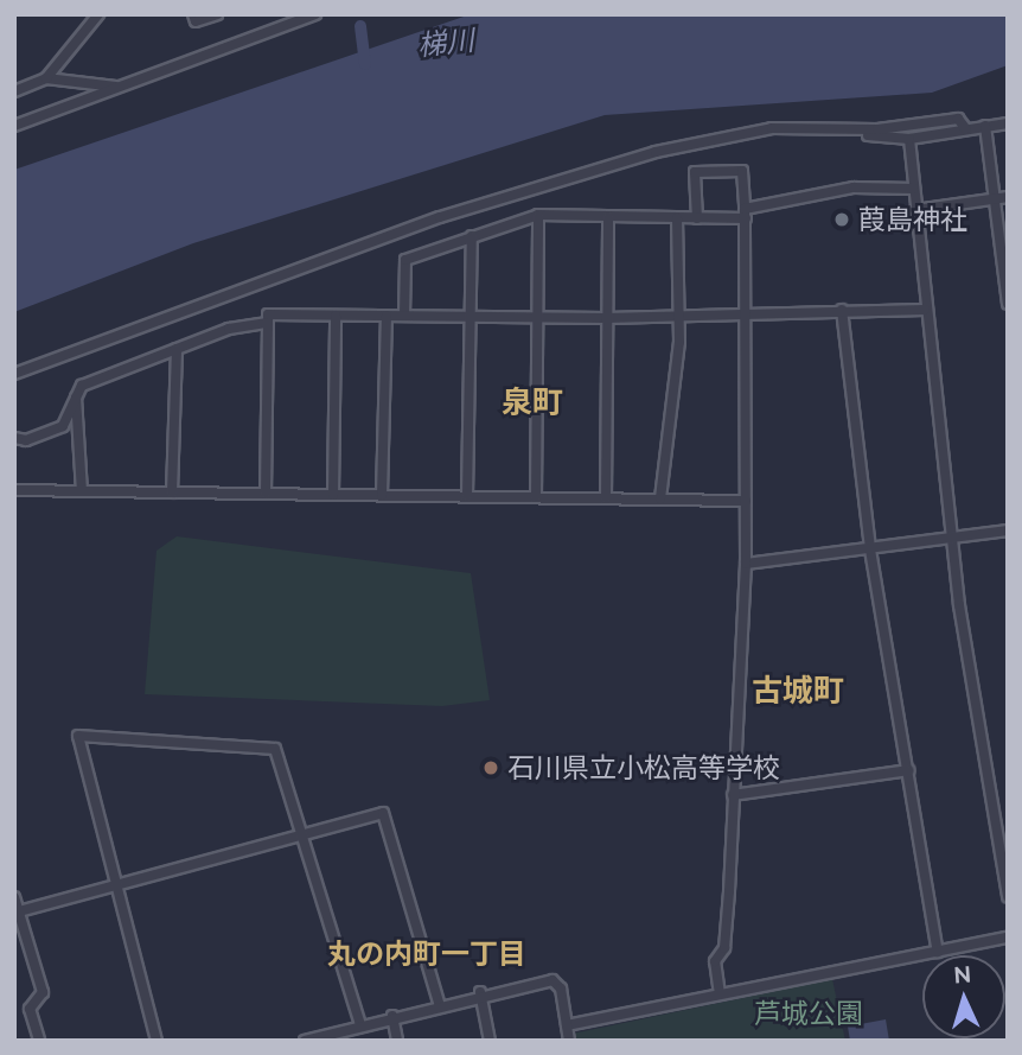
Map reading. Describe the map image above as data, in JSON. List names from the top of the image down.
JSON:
{
  "districts": ["泉町", "古城町", "丸の内町一丁目"],
  "water": ["梯川"],
  "parks": ["芦城公園"],
  "places": ["葭島神社", "石川県立小松高等学校"],
  "north": "top"
}
